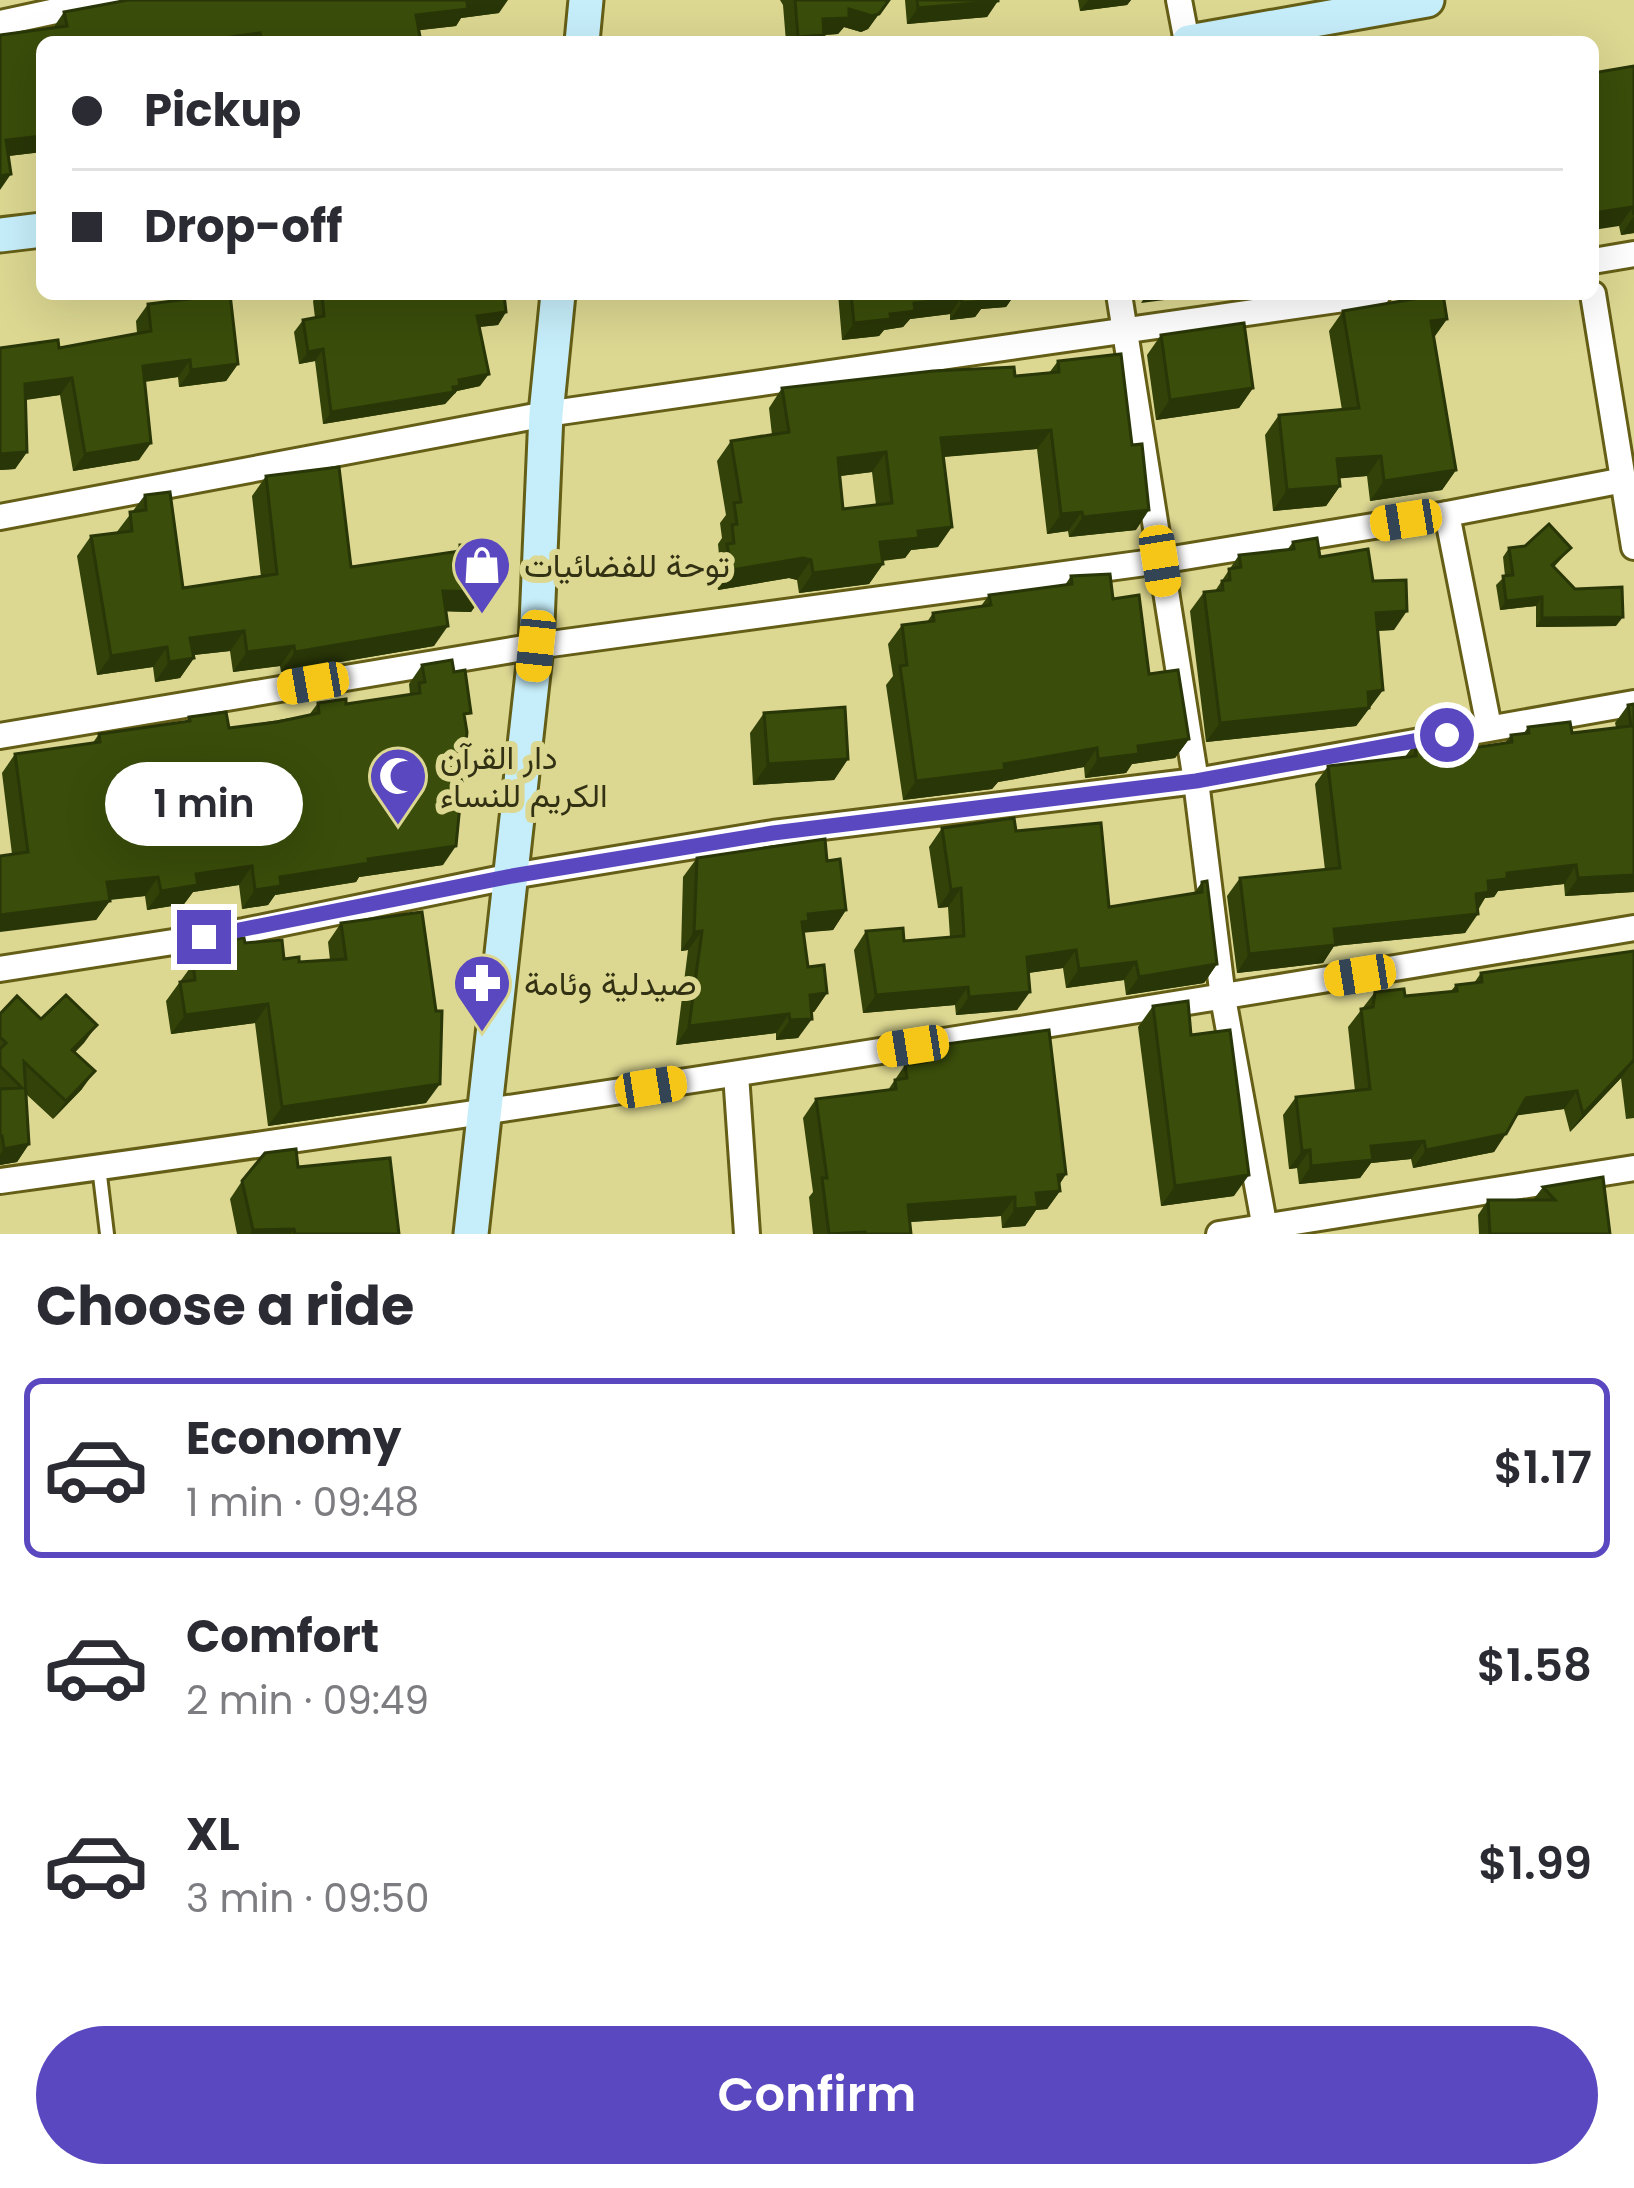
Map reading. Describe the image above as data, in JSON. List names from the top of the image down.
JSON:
{
  "places": {
    "shop": ["توحة للفضائيات"],
    "mosque": ["دار القرآن الكريم للنساء"],
    "pharmacy": ["صيدلية وئامة"]
  },
  "page": {
    "banner": ["Pickup", "Drop-off"],
    "bubble": "1 min",
    "heading": "Choose a ride",
    "list": [
      {
        "name": "Economy",
        "note": "1 min · 09:48",
        "value": "$1.17"
      },
      {
        "name": "Comfort",
        "note": "2 min · 09:49",
        "value": "$1.58"
      },
      {
        "name": "XL",
        "note": "3 min · 09:50",
        "value": "$1.99"
      }
    ],
    "buttons": "Confirm"
  }
}
